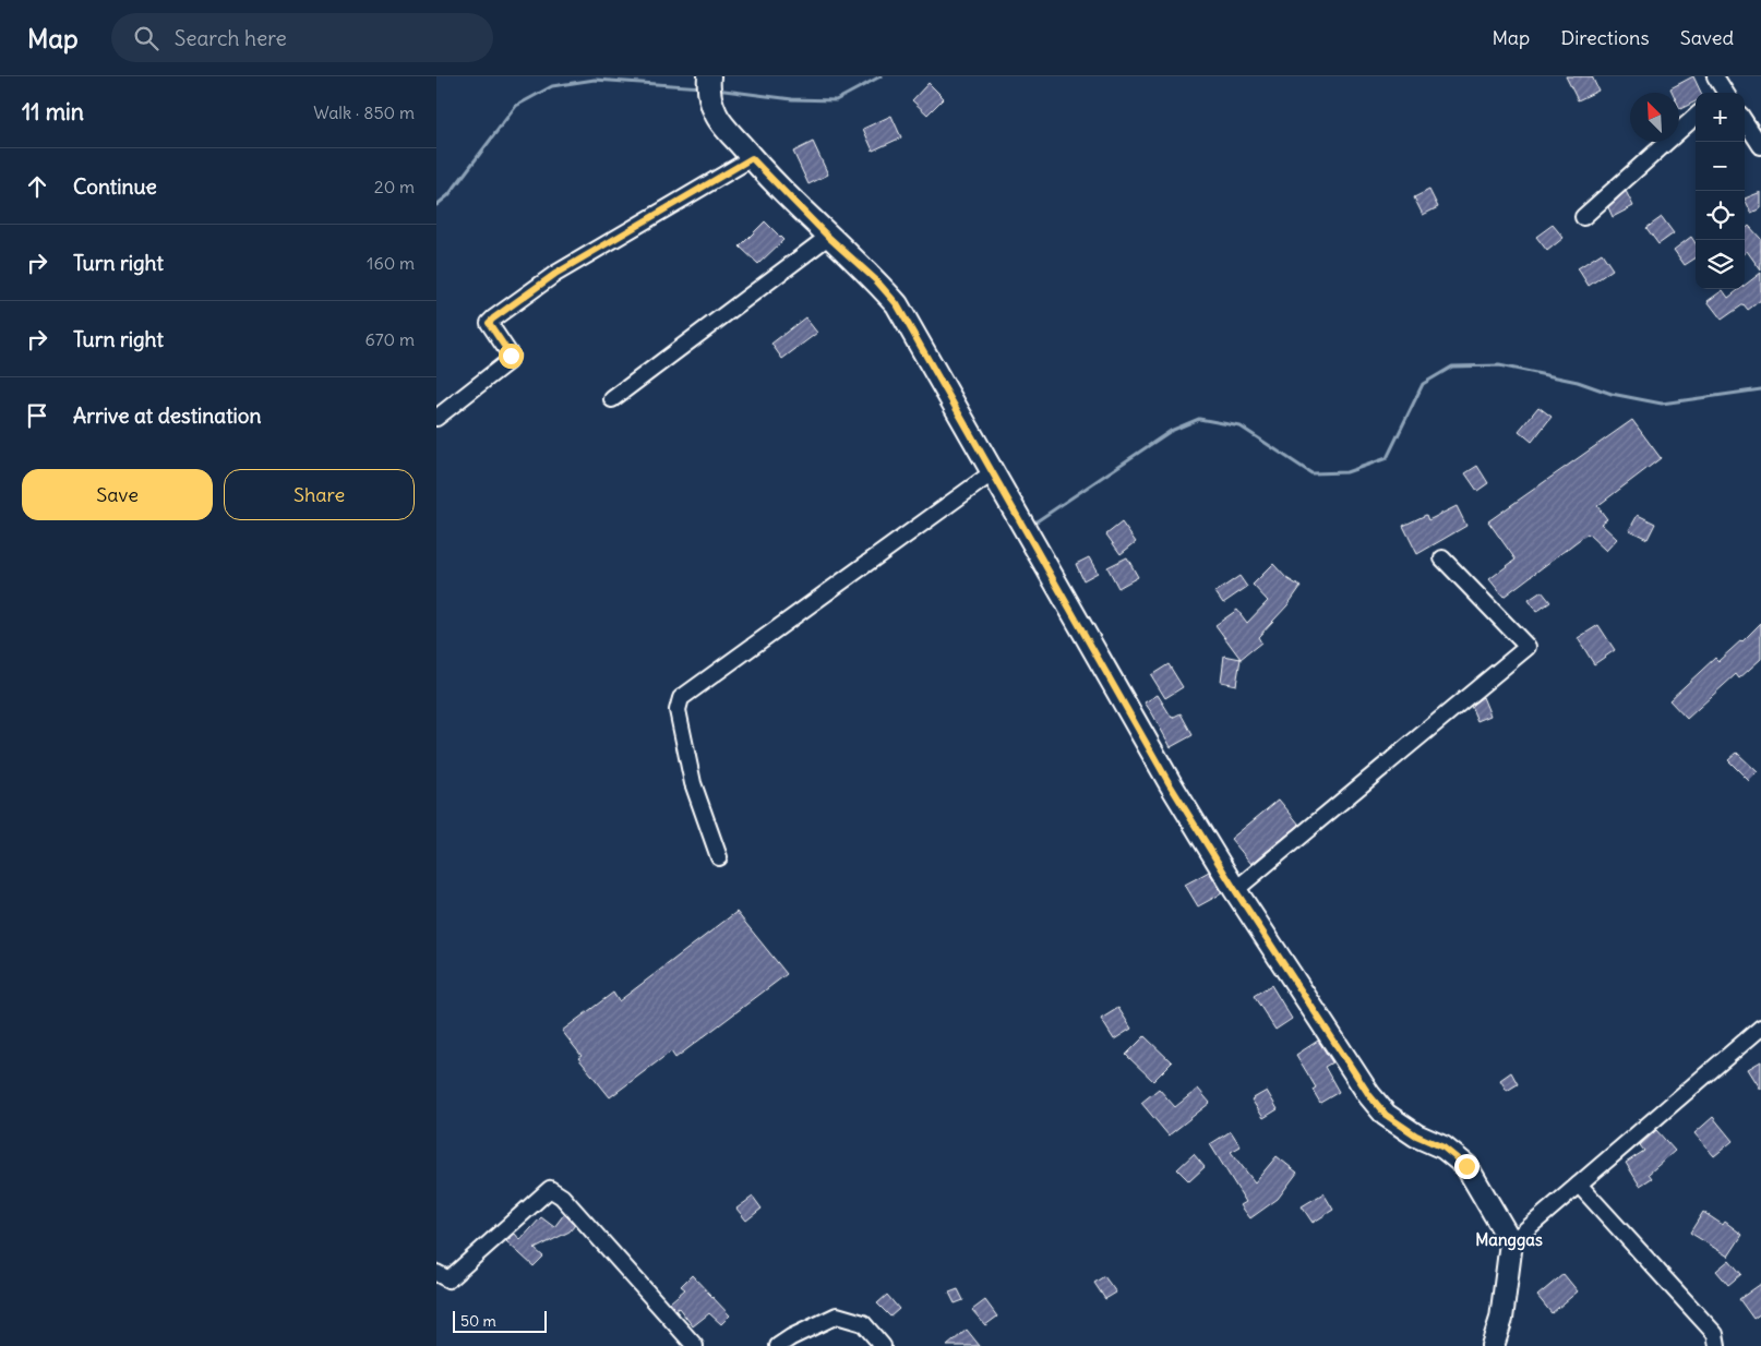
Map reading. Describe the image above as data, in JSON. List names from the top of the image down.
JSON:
{
  "districts": ["Manggas"],
  "scale_bar": "50 m",
  "north": "top left",
  "page": {
    "header": "Map",
    "search": "Search here",
    "nav": ["Map", "Directions", "Saved"],
    "heading": ["11 min", "Walk · 850 m"],
    "map_buttons": ["+", "−"],
    "list": [
      ["Continue", "20 m"],
      ["Turn right", "160 m"],
      ["Turn right", "670 m"],
      "Arrive at destination"
    ],
    "buttons": ["Save", "Share"],
    "scale": "50 m"
  }
}
